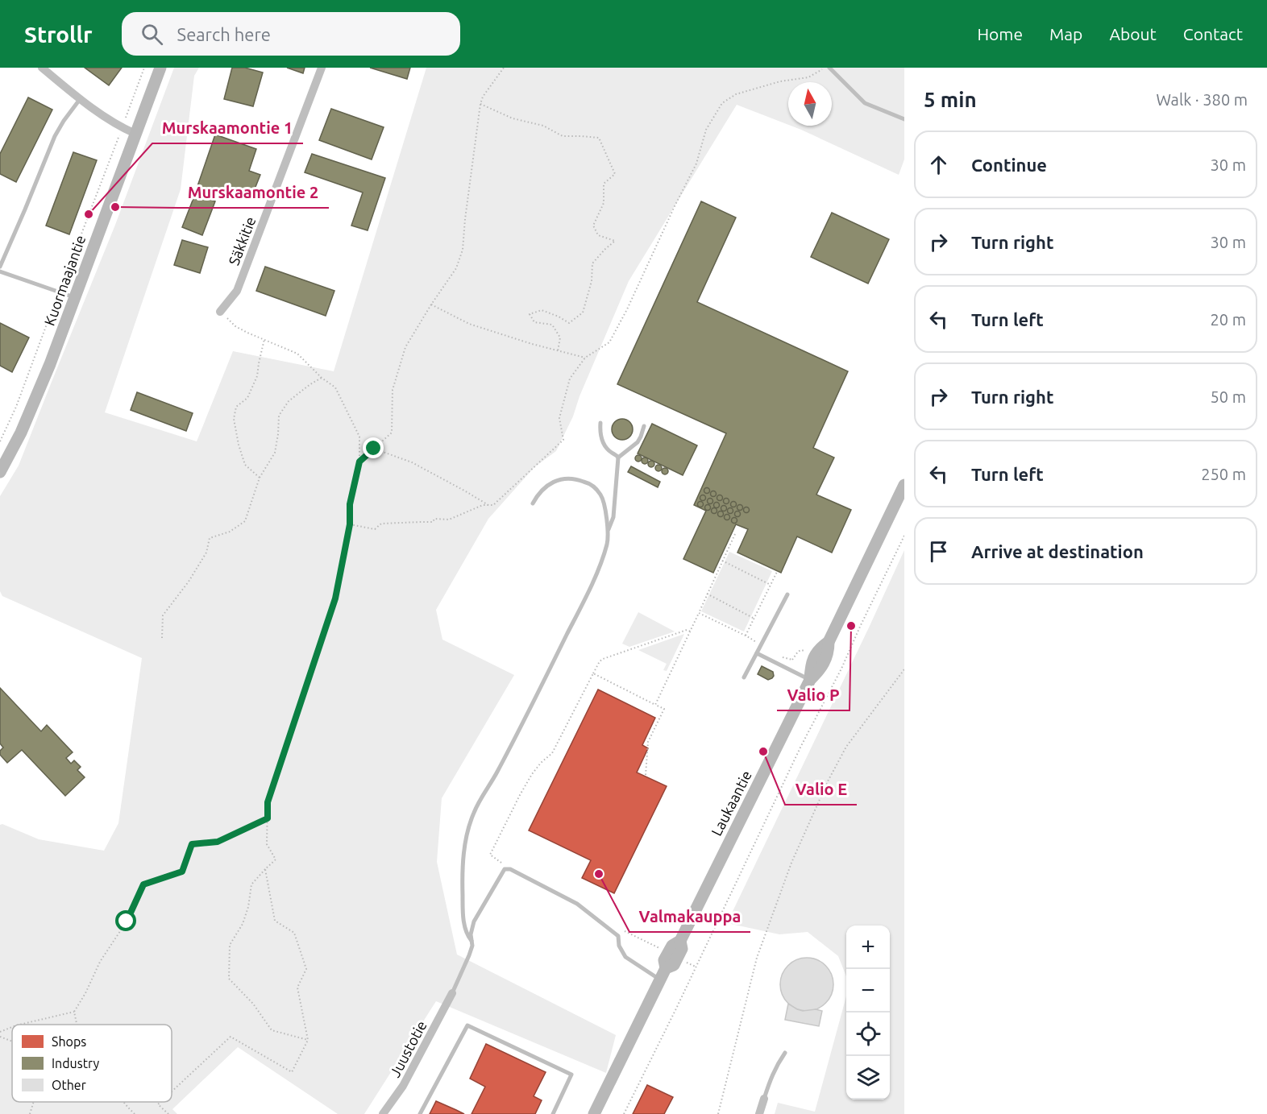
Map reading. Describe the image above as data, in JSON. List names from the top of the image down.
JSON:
{
  "streets": {
    "main road": ["Kuormaajantie", "Laukaantie"],
    "street": ["Säkkitie", "Juustotie"]
  },
  "places": [
    "Murskaamontie 2",
    "Murskaamontie 1",
    "Valio P",
    "Valio E",
    "Valmakauppa"
  ],
  "legend": ["Shops", "Industry", "Other"],
  "north": "top",
  "page": {
    "header": "Strollr",
    "search": "Search here",
    "nav": [
      "Home",
      "Map",
      "About",
      "Contact"
    ],
    "heading": ["5 min", "Walk · 380 m"],
    "list": [
      ["Continue", "30 m"],
      ["Turn right", "30 m"],
      ["Turn left", "20 m"],
      ["Turn right", "50 m"],
      ["Turn left", "250 m"],
      "Arrive at destination"
    ],
    "map_buttons": ["+", "−"]
  }
}
